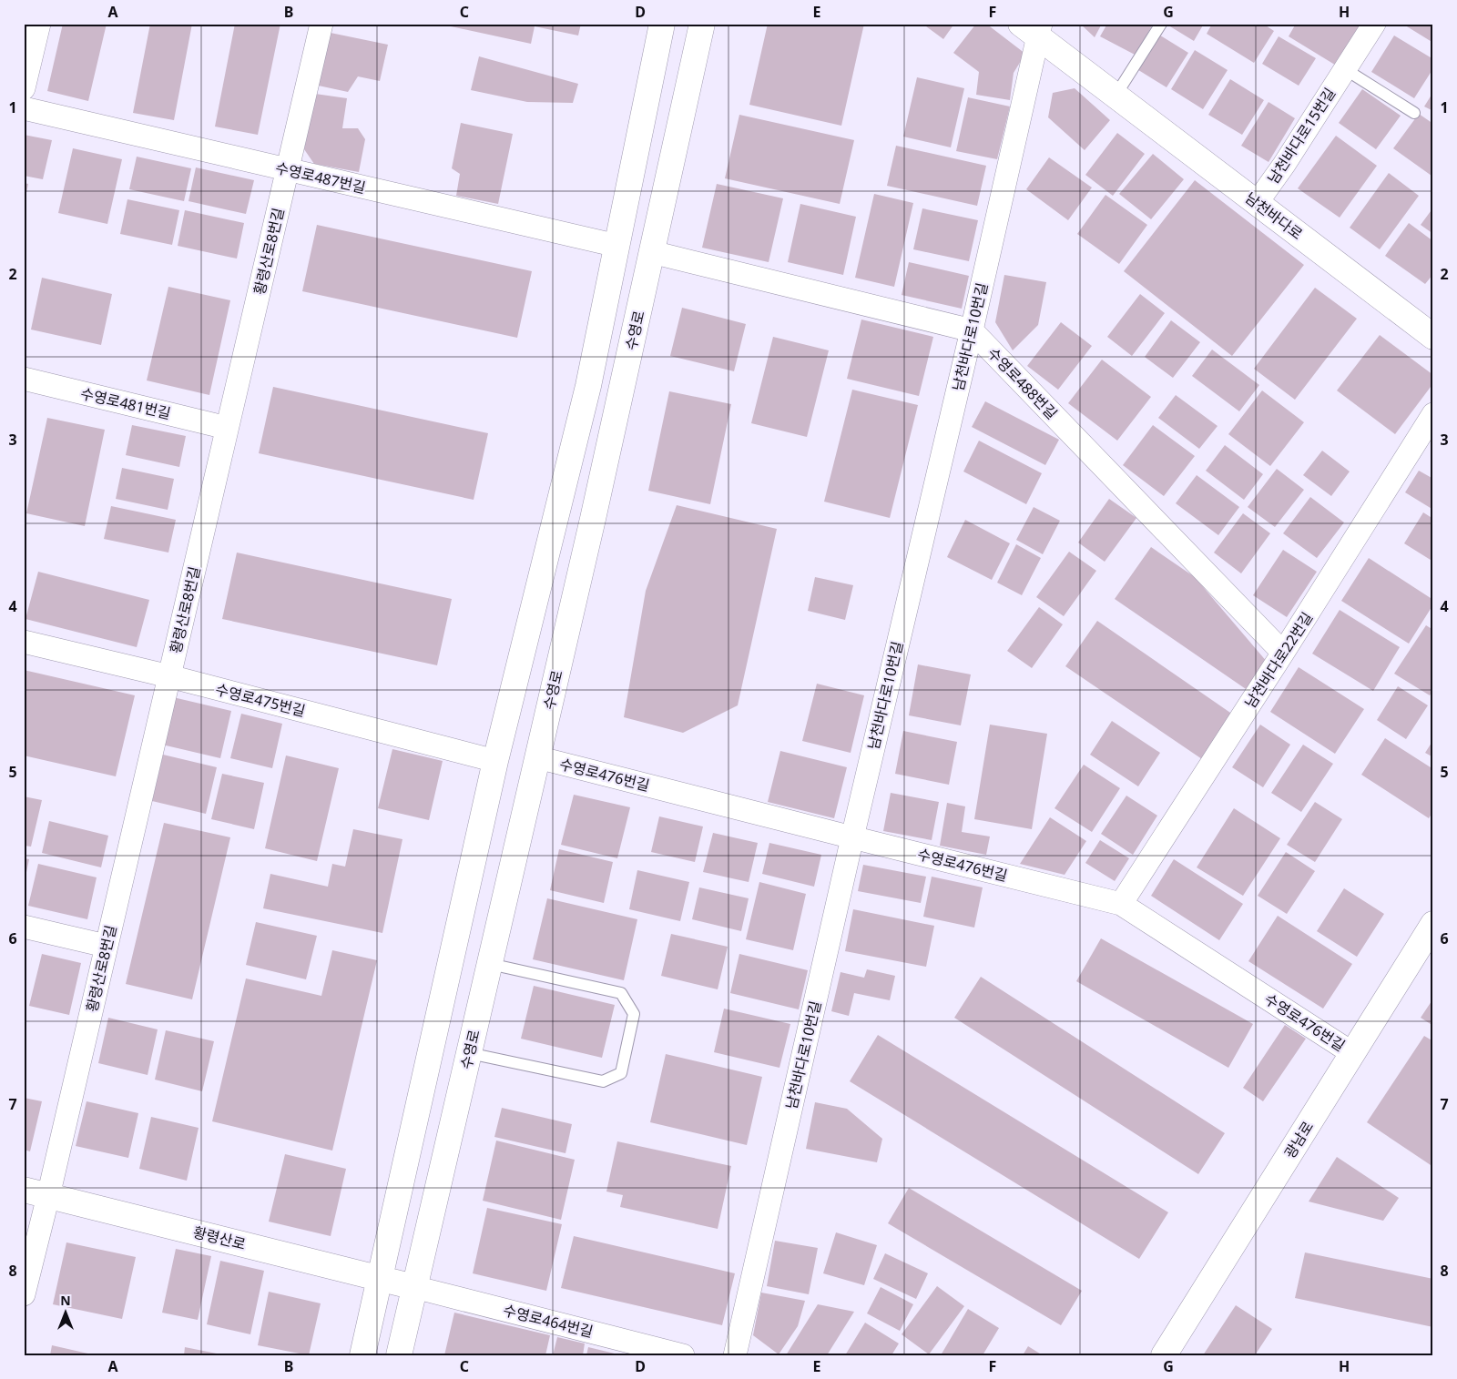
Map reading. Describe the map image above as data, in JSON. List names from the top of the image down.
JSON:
{
  "streets": {
    "main road": [
      "남천바다로",
      "수영로",
      "광남로",
      "황령산로"
    ],
    "street": [
      "남천바다로15번길",
      "수영로487번길",
      "황령산로8번길",
      "남천바다로10번길",
      "수영로488번길",
      "수영로481번길",
      "남천바다로22번길",
      "수영로475번길",
      "수영로476번길",
      "수영로464번길"
    ]
  },
  "crossings": [
    ["남천바다로15번길", "남천바다로"],
    ["수영로487번길", "황령산로8번길"],
    ["남천바다로", "남천바다로10번길"],
    ["황령산로8번길", "수영로481번길"],
    ["황령산로8번길", "수영로475번길"],
    ["황령산로8번길", "황령산로"],
    ["수영로", "수영로476번길"],
    ["수영로", "황령산로"],
    ["수영로", "수영로464번길"],
    ["남천바다로10번길", "수영로488번길"],
    ["남천바다로10번길", "수영로476번길"],
    ["수영로488번길", "남천바다로22번길"],
    ["남천바다로22번길", "수영로476번길"],
    ["수영로476번길", "광남로"],
    ["황령산로", "수영로464번길"]
  ],
  "north": "top",
  "grid": {
    "columns": [
      "A",
      "B",
      "C",
      "D",
      "E",
      "F",
      "G",
      "H"
    ],
    "rows": [
      "1",
      "2",
      "3",
      "4",
      "5",
      "6",
      "7",
      "8"
    ]
  }
}
